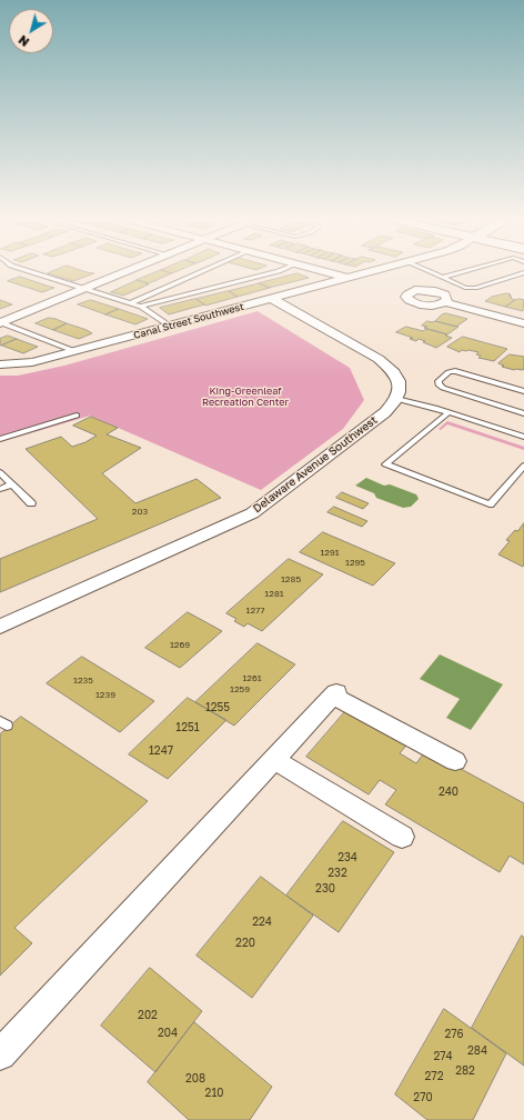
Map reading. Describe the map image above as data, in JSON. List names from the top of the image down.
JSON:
{
  "streets": {
    "street": ["Canal Street Southwest", "Delaware Avenue Southwest"]
  },
  "parks": ["King-Greenleaf Recreation Center"],
  "house_numbers": [
    "203",
    "1291",
    "1295",
    "1285",
    "1281",
    "1277",
    "1269",
    "1261",
    "1235",
    "1259",
    "1239",
    "1255",
    "1251",
    "1247",
    "240",
    "234",
    "232",
    "230",
    "224",
    "220",
    "202",
    "204",
    "276",
    "284",
    "274",
    "282",
    "272",
    "208",
    "210",
    "270"
  ],
  "north": "bottom left"
}
